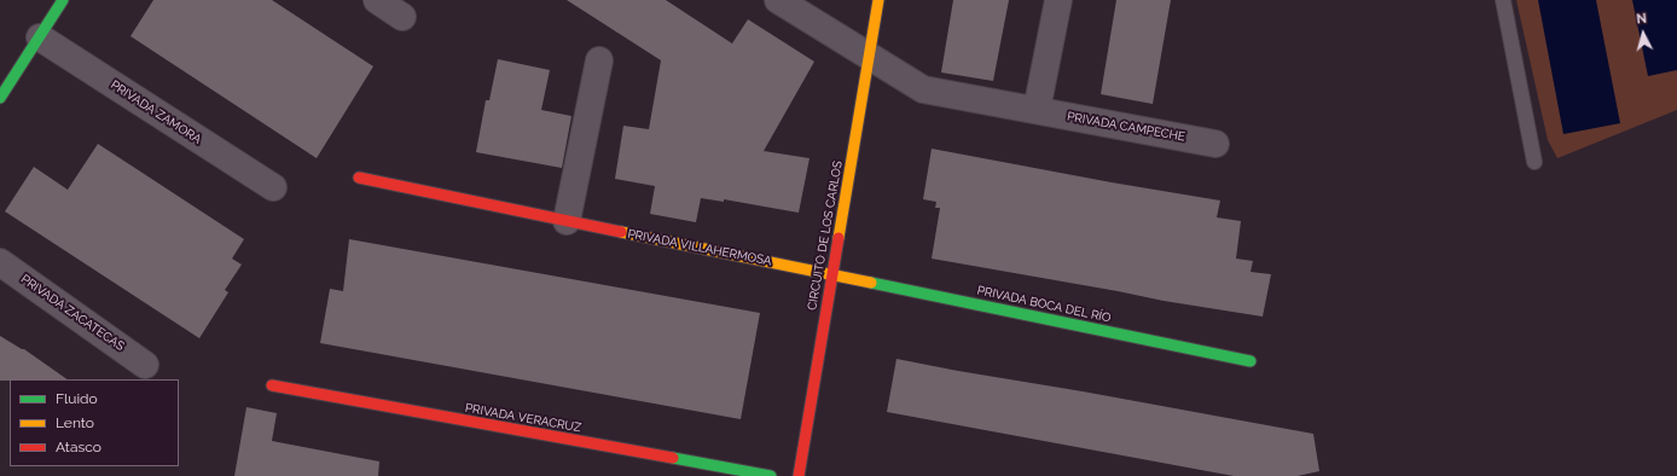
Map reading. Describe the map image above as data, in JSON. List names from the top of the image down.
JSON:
{
  "streets": {
    "street": [
      "PRIVADA ZAMORA",
      "PRIVADA CAMPECHE",
      "CIRCUITO DE LOS CARLOS",
      "PRIVADA VILLAHERMOSA",
      "PRIVADA BOCA DEL RÍO",
      "PRIVADA ZACATECAS",
      "PRIVADA VERACRUZ"
    ]
  },
  "crossings": [
    ["PRIVADA CAMPECHE", "CIRCUITO DE LOS CARLOS"],
    ["CIRCUITO DE LOS CARLOS", "PRIVADA VILLAHERMOSA"],
    ["CIRCUITO DE LOS CARLOS", "PRIVADA BOCA DEL RÍO"],
    ["PRIVADA VILLAHERMOSA", "PRIVADA BOCA DEL RÍO"]
  ],
  "legend": ["Fluido", "Lento", "Atasco"],
  "north": "top"
}
